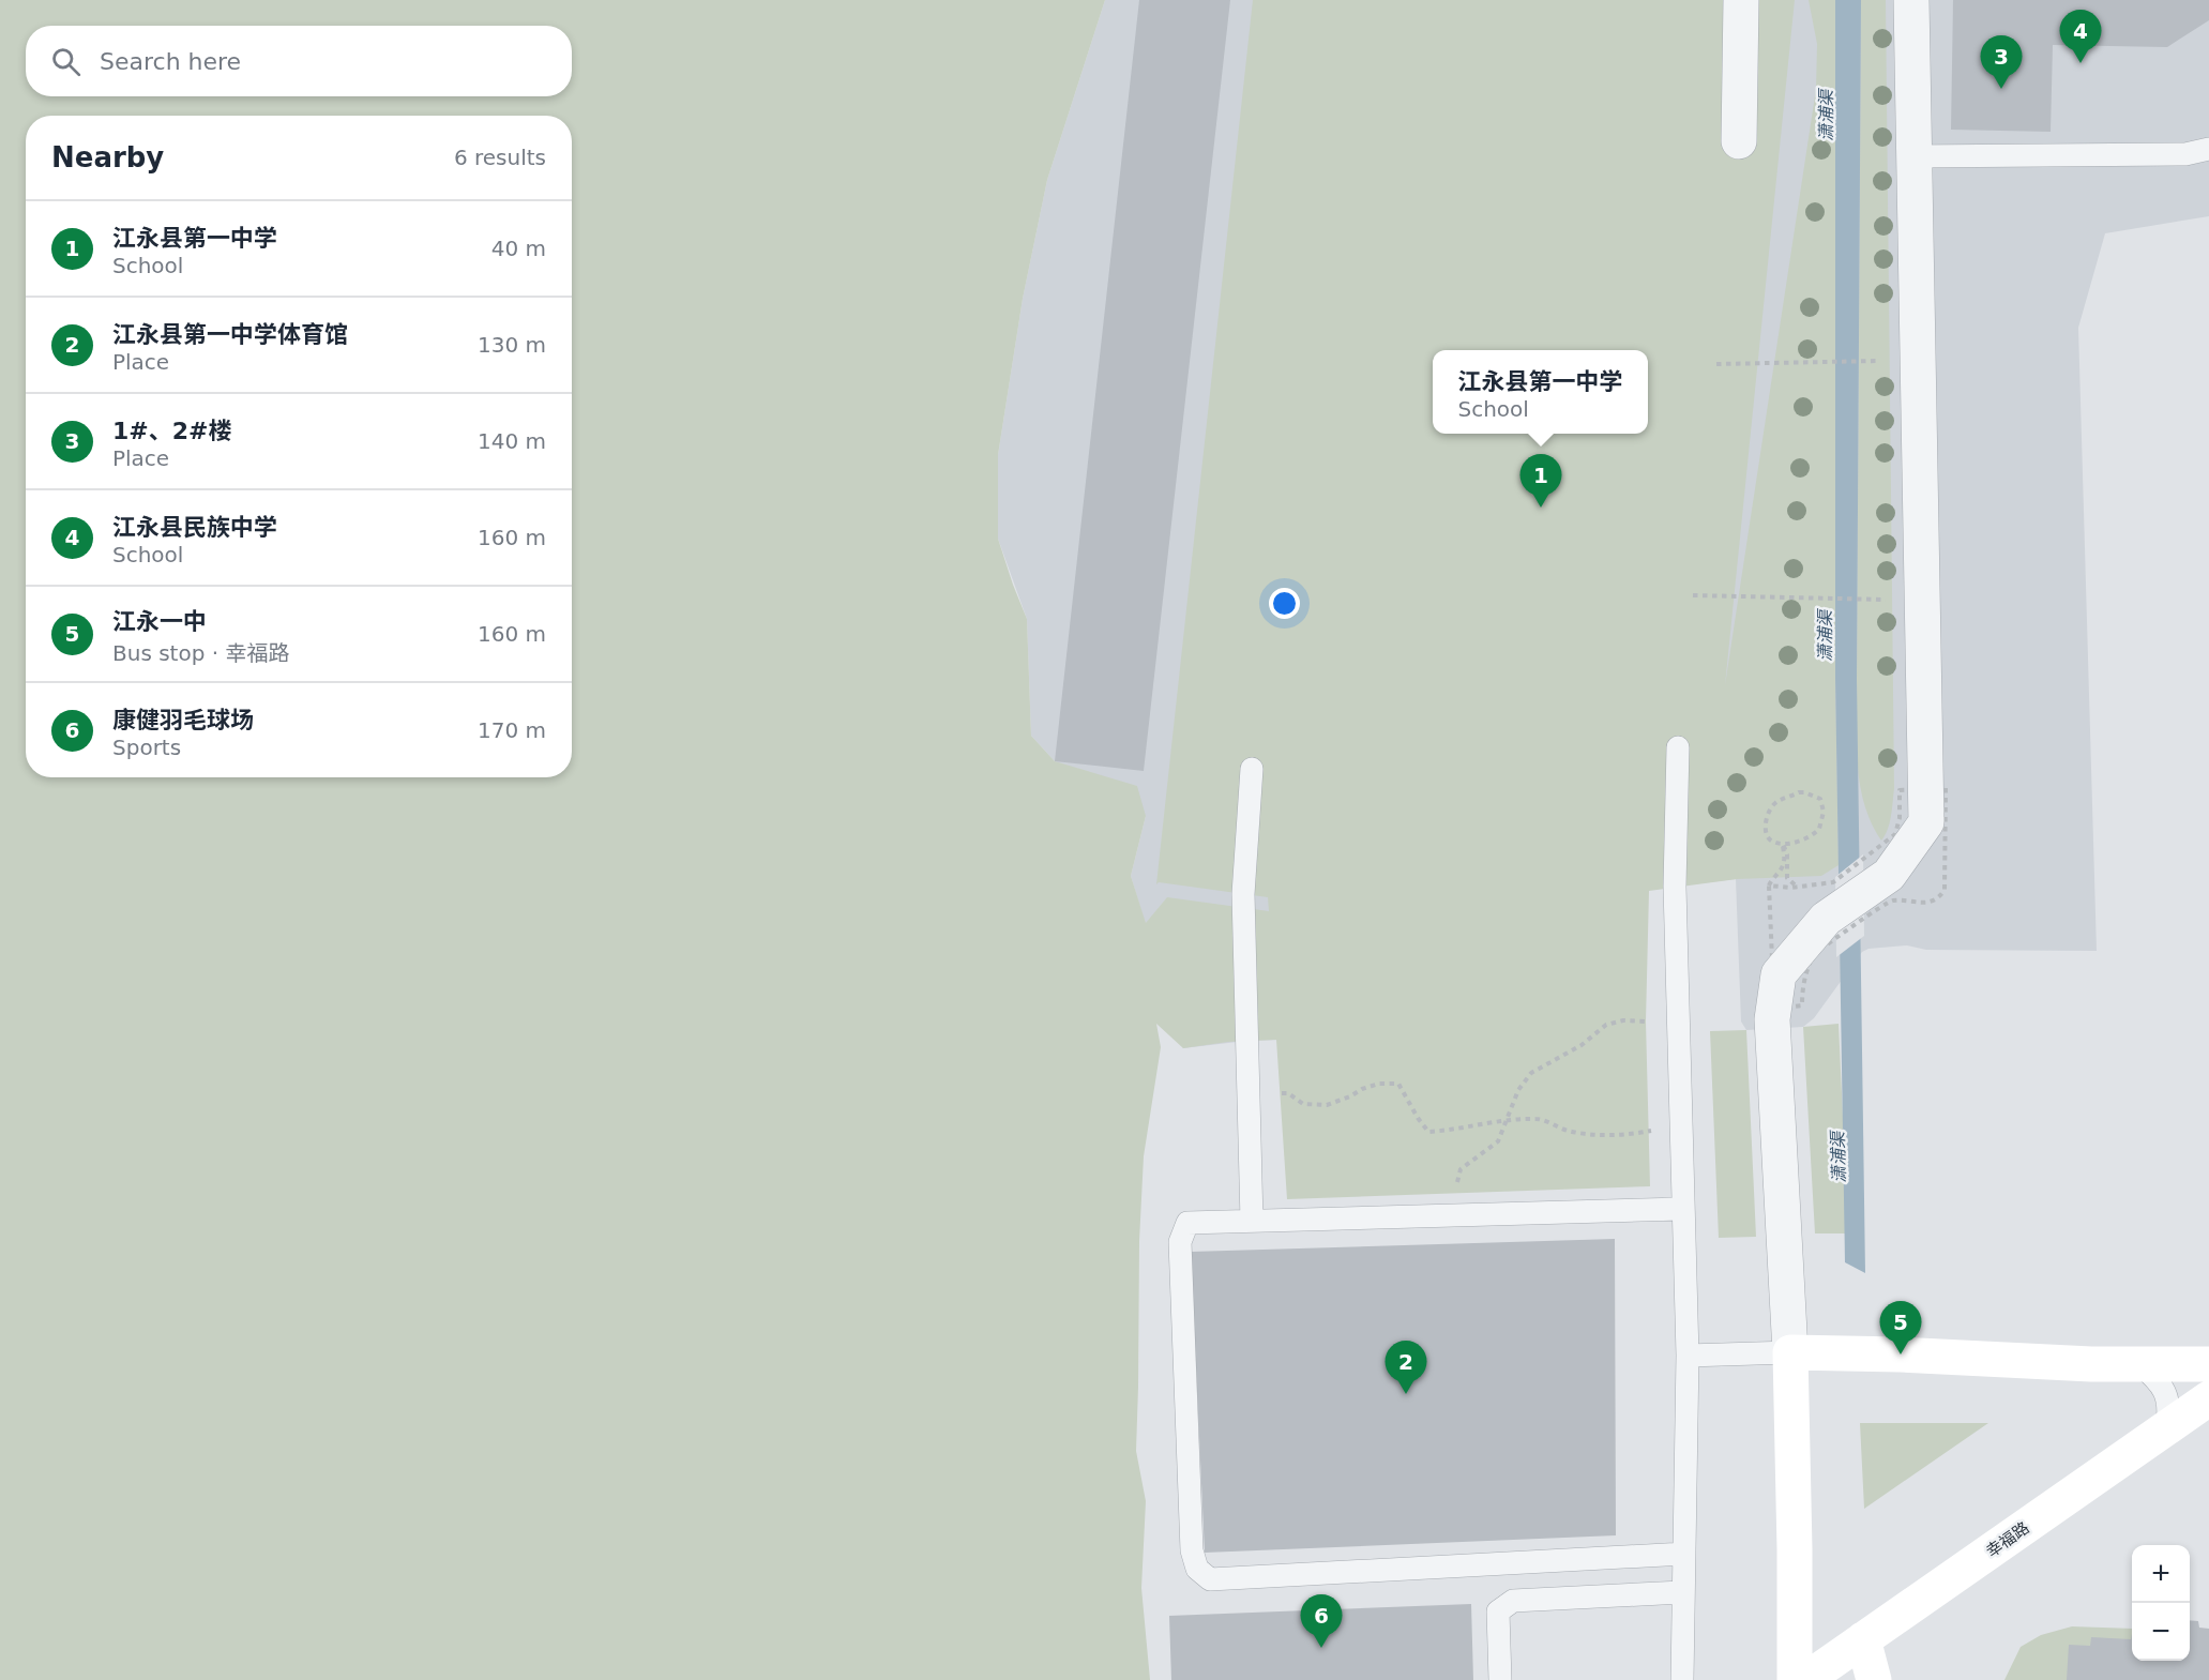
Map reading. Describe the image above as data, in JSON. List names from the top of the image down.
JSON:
{
  "streets": {
    "main road": ["幸福路"]
  },
  "water": ["潇浦渠"],
  "page": {
    "pins": [
      "4",
      "3",
      "1",
      "5",
      "2",
      "6"
    ],
    "search": "Search here",
    "heading": ["Nearby", "6 results"],
    "list": [
      {
        "mark": "1",
        "name": "江永县第一中学",
        "note": "School",
        "value": "40 m"
      },
      {
        "mark": "2",
        "name": "江永县第一中学体育馆",
        "note": "Place",
        "value": "130 m"
      },
      {
        "mark": "3",
        "name": "1#、2#楼",
        "note": "Place",
        "value": "140 m"
      },
      {
        "mark": "4",
        "name": "江永县民族中学",
        "note": "School",
        "value": "160 m"
      },
      {
        "mark": "5",
        "name": "江永一中",
        "note": "Bus stop · 幸福路",
        "value": "160 m"
      },
      {
        "mark": "6",
        "name": "康健羽毛球场",
        "note": "Sports",
        "value": "170 m"
      }
    ],
    "popup": ["江永县第一中学", "School"],
    "map_buttons": ["+", "−"]
  }
}
